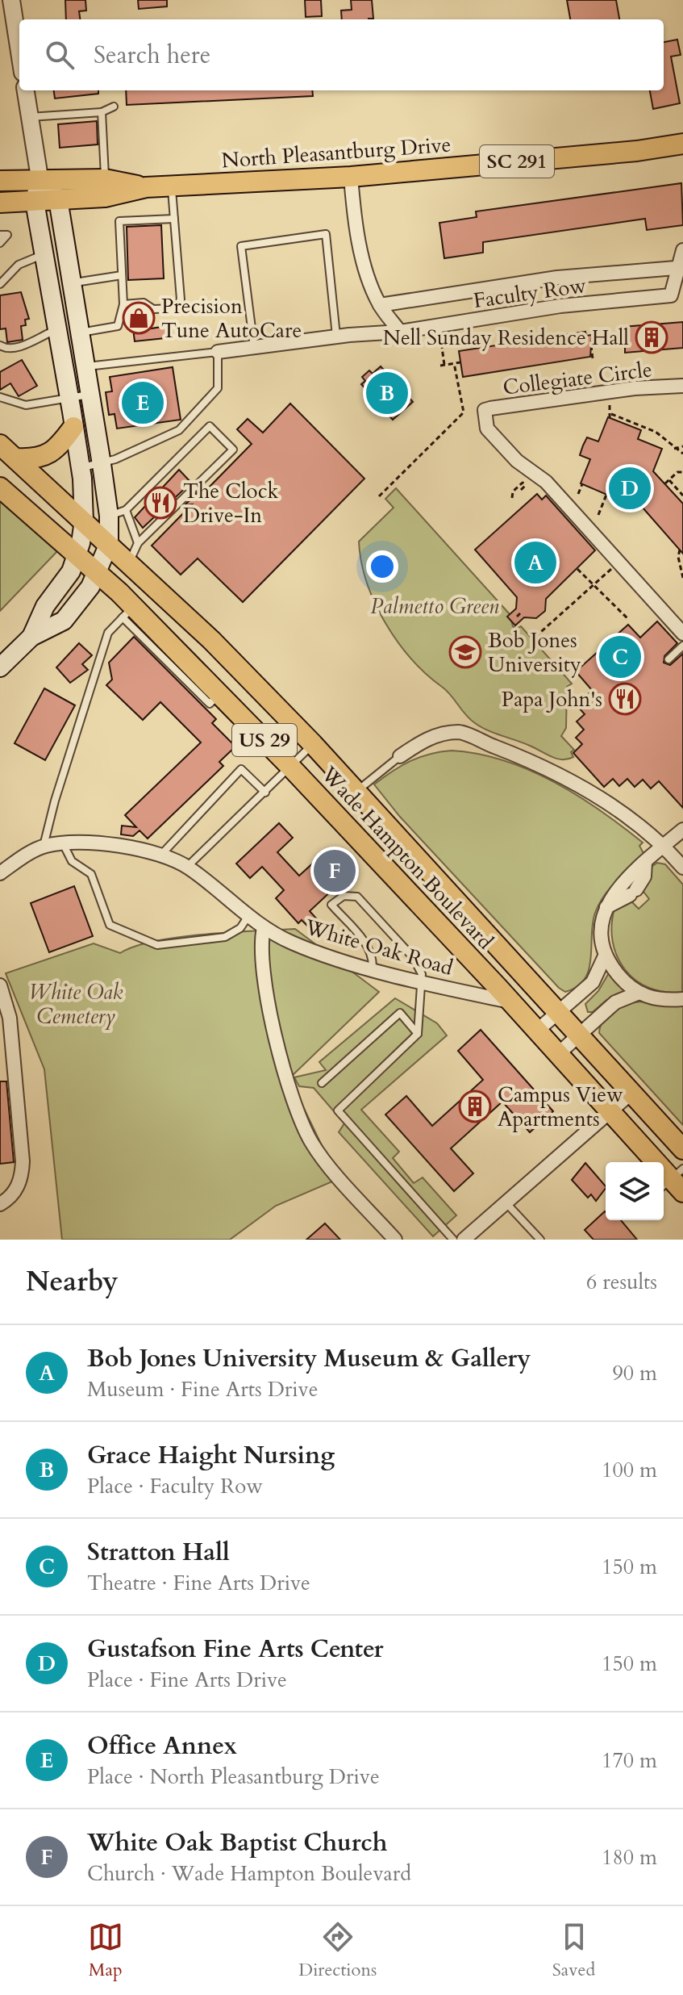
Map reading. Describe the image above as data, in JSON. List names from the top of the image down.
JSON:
{
  "streets": {
    "main road": [
      "North Pleasantburg Drive",
      "SC 291",
      "US 29",
      "Wade Hampton Boulevard"
    ],
    "street": ["Faculty Row", "Collegiate Circle", "White Oak Road"]
  },
  "crossings": [
    ["Wade Hampton Boulevard", "White Oak Road"]
  ],
  "parks": ["Palmetto Green", "White Oak Cemetery"],
  "places": {
    "shop": ["Precision Tune AutoCare"],
    "building": ["Nell Sunday Residence Hall", "Campus View Apartments"],
    "restaurant": ["The Clock Drive-In", "Papa John's"],
    "school or university": ["Bob Jones University"]
  },
  "page": {
    "search": "Search here",
    "pins": [
      "B",
      "E",
      "D",
      "A",
      "C",
      "F"
    ],
    "heading": ["Nearby", "6 results"],
    "list": [
      {
        "mark": "A",
        "name": "Bob Jones University Museum & Gallery",
        "note": "Museum · Fine Arts Drive",
        "value": "90 m"
      },
      {
        "mark": "B",
        "name": "Grace Haight Nursing",
        "note": "Place · Faculty Row",
        "value": "100 m"
      },
      {
        "mark": "C",
        "name": "Stratton Hall",
        "note": "Theatre · Fine Arts Drive",
        "value": "150 m"
      },
      {
        "mark": "D",
        "name": "Gustafson Fine Arts Center",
        "note": "Place · Fine Arts Drive",
        "value": "150 m"
      },
      {
        "mark": "E",
        "name": "Office Annex",
        "note": "Place · North Pleasantburg Drive",
        "value": "170 m"
      },
      {
        "mark": "F",
        "name": "White Oak Baptist Church",
        "note": "Church · Wade Hampton Boulevard",
        "value": "180 m"
      }
    ],
    "nav": ["Map", "Directions", "Saved"]
  }
}
